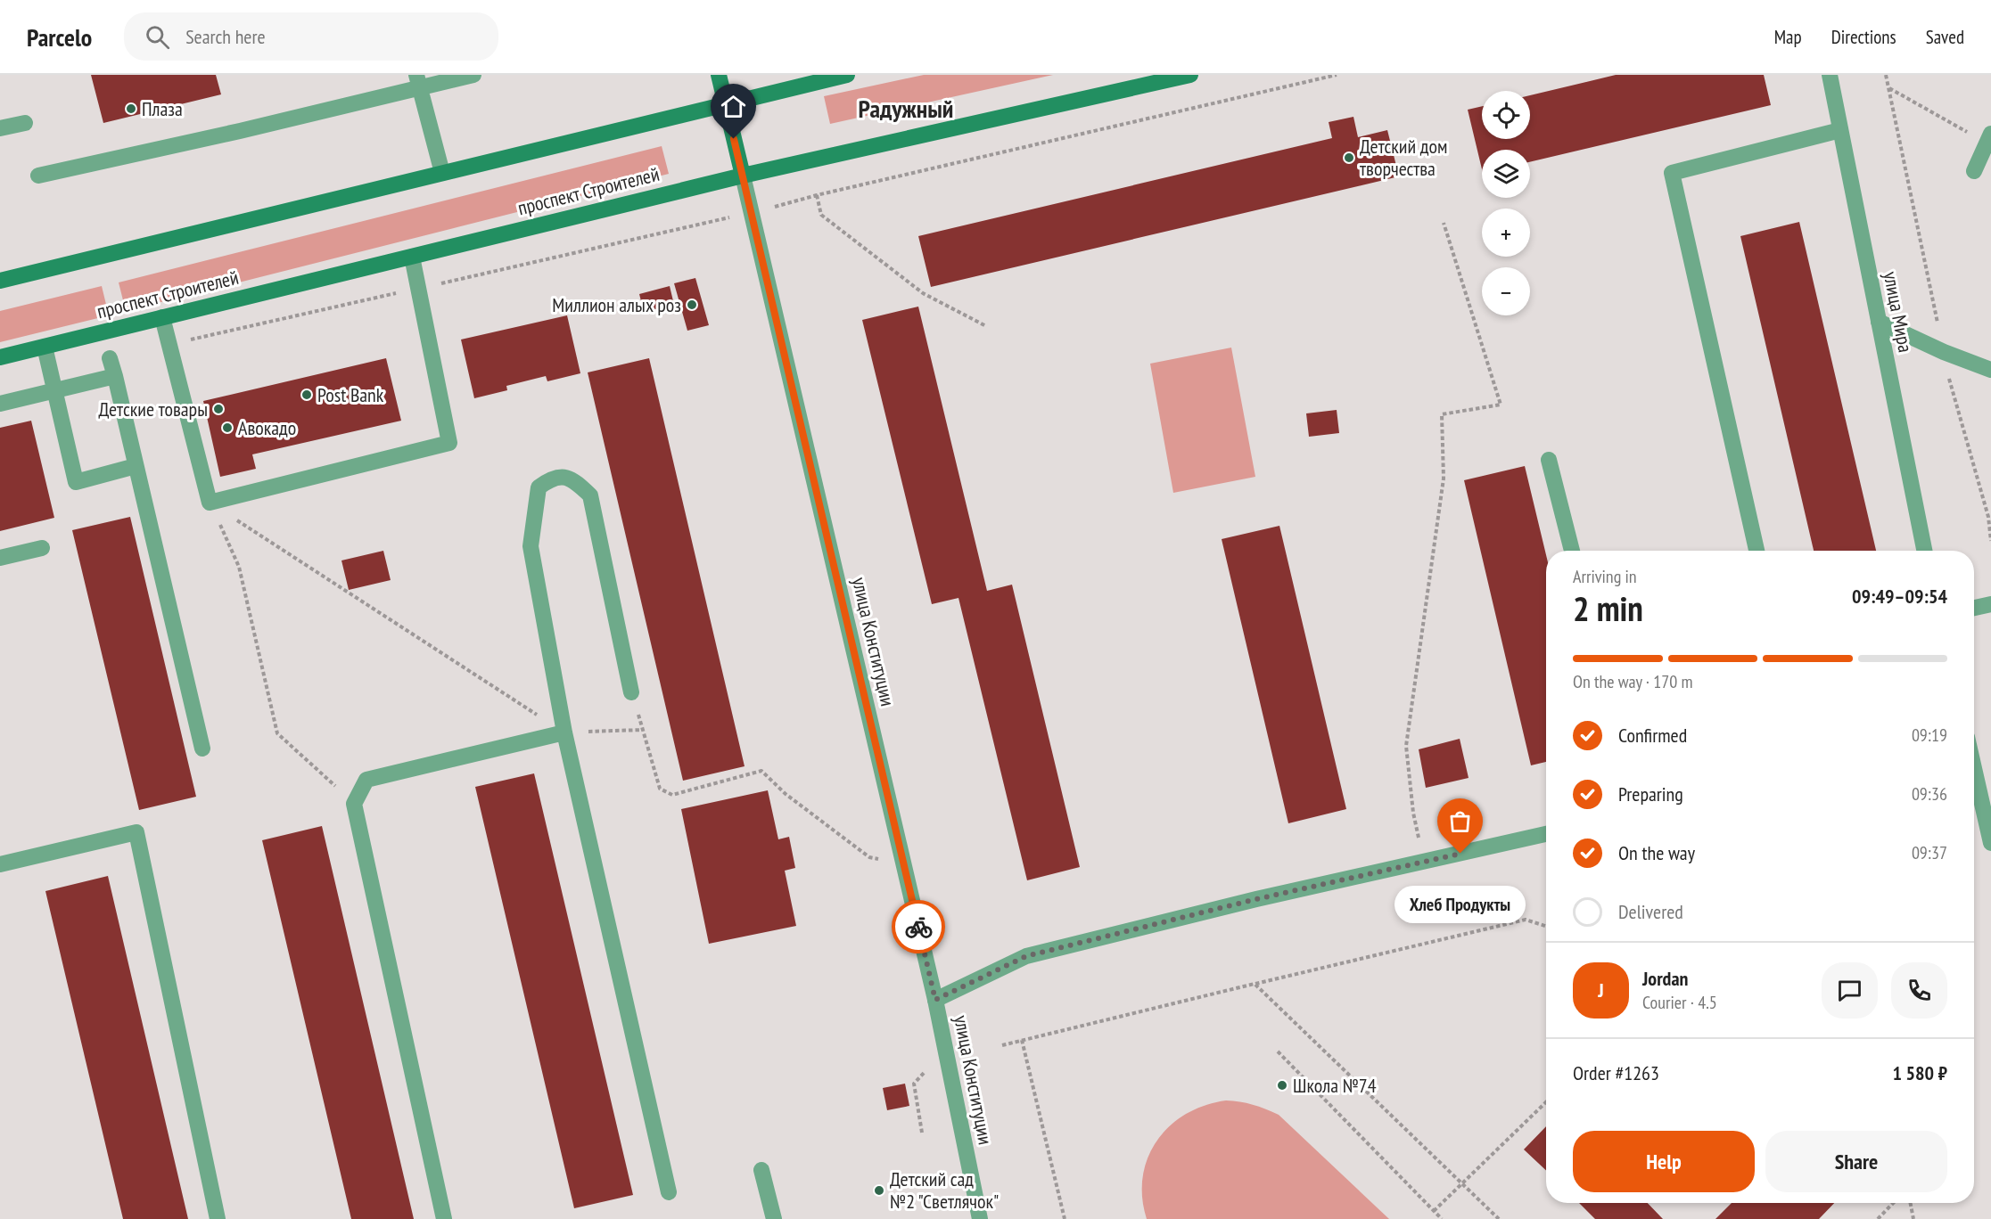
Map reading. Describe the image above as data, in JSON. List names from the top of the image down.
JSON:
{
  "streets": {
    "street": ["проспект Строителей", "улица Мира", "улица Конституции"]
  },
  "crossings": [
    ["проспект Строителей", "улица Конституции"]
  ],
  "districts": ["Радужный"],
  "places": [
    "Плаза",
    "Детский дом творчества",
    "Миллион алых роз",
    "Post Bank",
    "Детские товары",
    "Авокадо",
    "Хлеб Продукты",
    "Школа №74",
    "Детский сад №2 \"Светлячок\""
  ],
  "page": {
    "header": "Parcelo",
    "search": "Search here",
    "nav": ["Map", "Directions", "Saved"],
    "map_buttons": ["+", "−"],
    "heading": ["2 min", "Arriving in", "09:49–09:54"],
    "panel": [
      "Jordan",
      "Courier · 4.5",
      "Order #1263",
      "1 580 ₽"
    ],
    "bar": "On the way · 170 m",
    "list": [
      ["Confirmed", "09:19"],
      ["Preparing", "09:36"],
      ["On the way", "09:37"],
      "Delivered"
    ],
    "bubble": "Хлеб Продукты",
    "round": "J",
    "buttons": ["Help", "Share"]
  }
}
